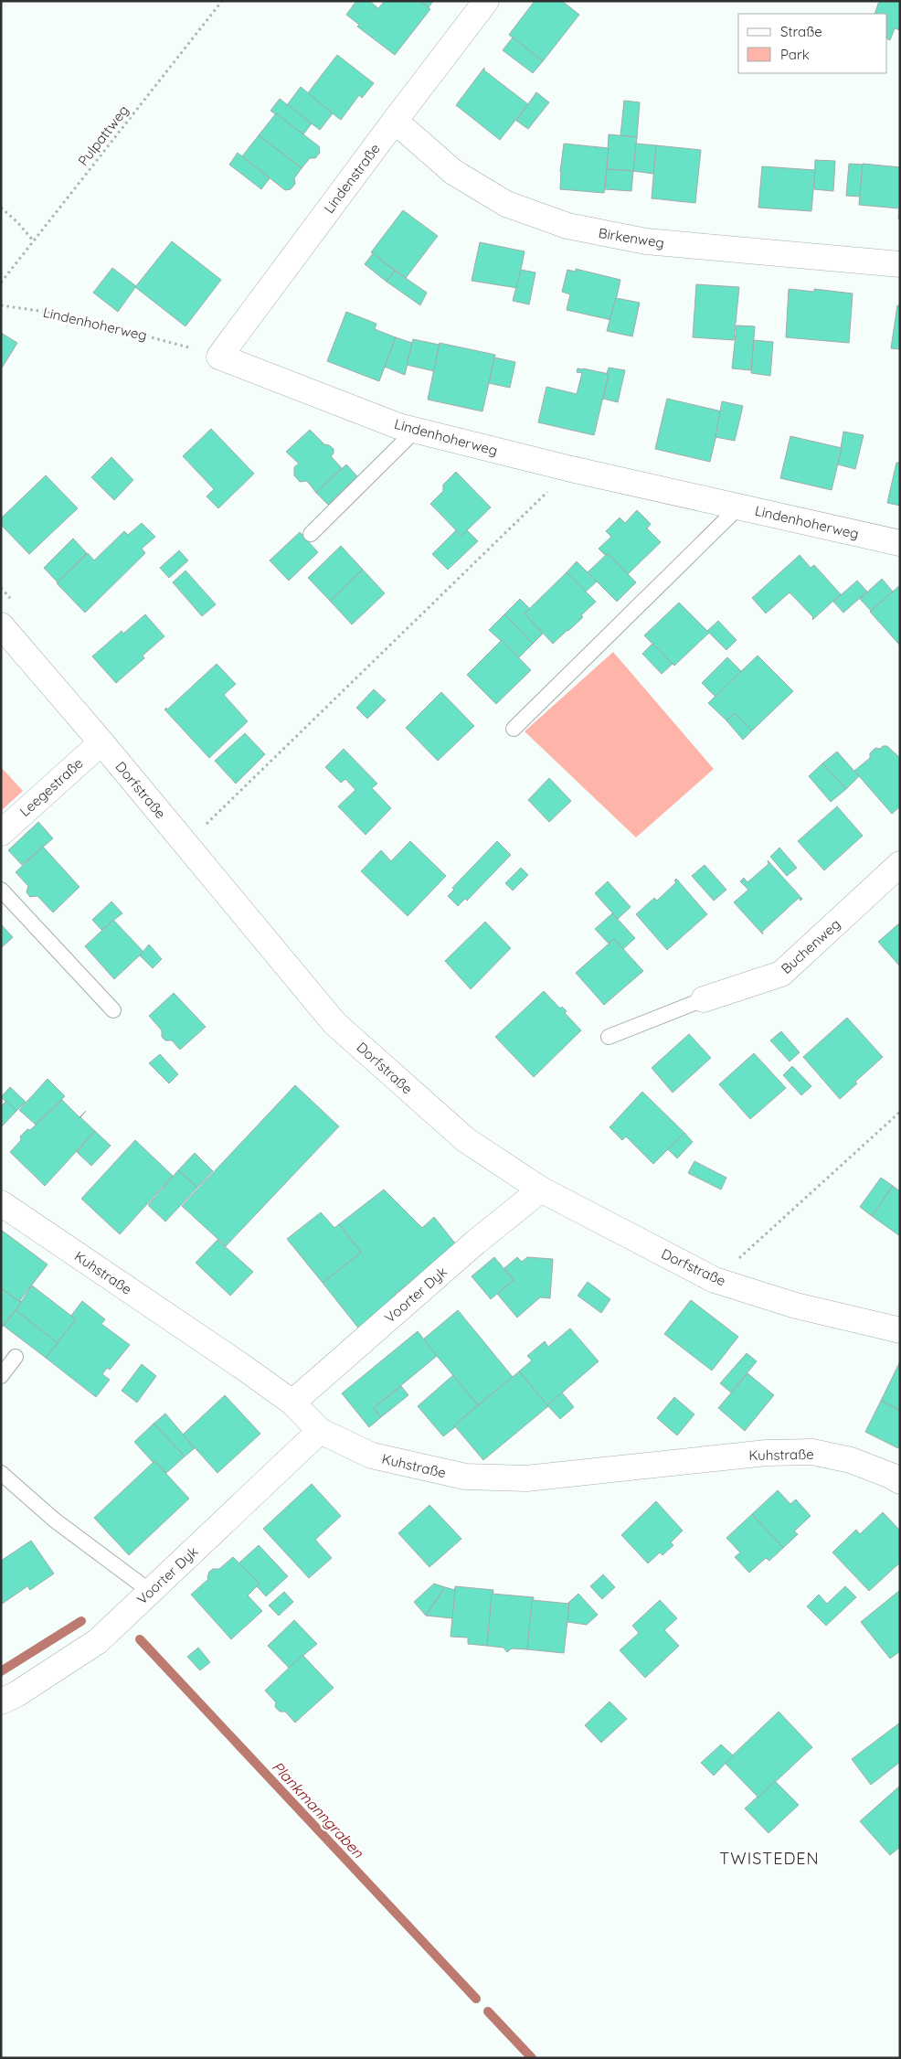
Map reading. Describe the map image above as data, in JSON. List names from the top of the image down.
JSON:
{
  "streets": {
    "street": [
      "Lindenstraße",
      "Birkenweg",
      "Lindenhoherweg",
      "Leegestraße",
      "Dorfstraße",
      "Buchenweg",
      "Kuhstraße",
      "Voorter Dyk"
    ],
    "path": ["Pulpattweg"]
  },
  "crossings": [
    ["Lindenstraße", "Birkenweg"],
    ["Lindenstraße", "Lindenhoherweg"],
    ["Leegestraße", "Dorfstraße"],
    ["Dorfstraße", "Voorter Dyk"],
    ["Kuhstraße", "Voorter Dyk"]
  ],
  "districts": ["TWISTEDEN"],
  "water": ["Plankmanngraben"],
  "legend": ["Straße", "Park"]
}
